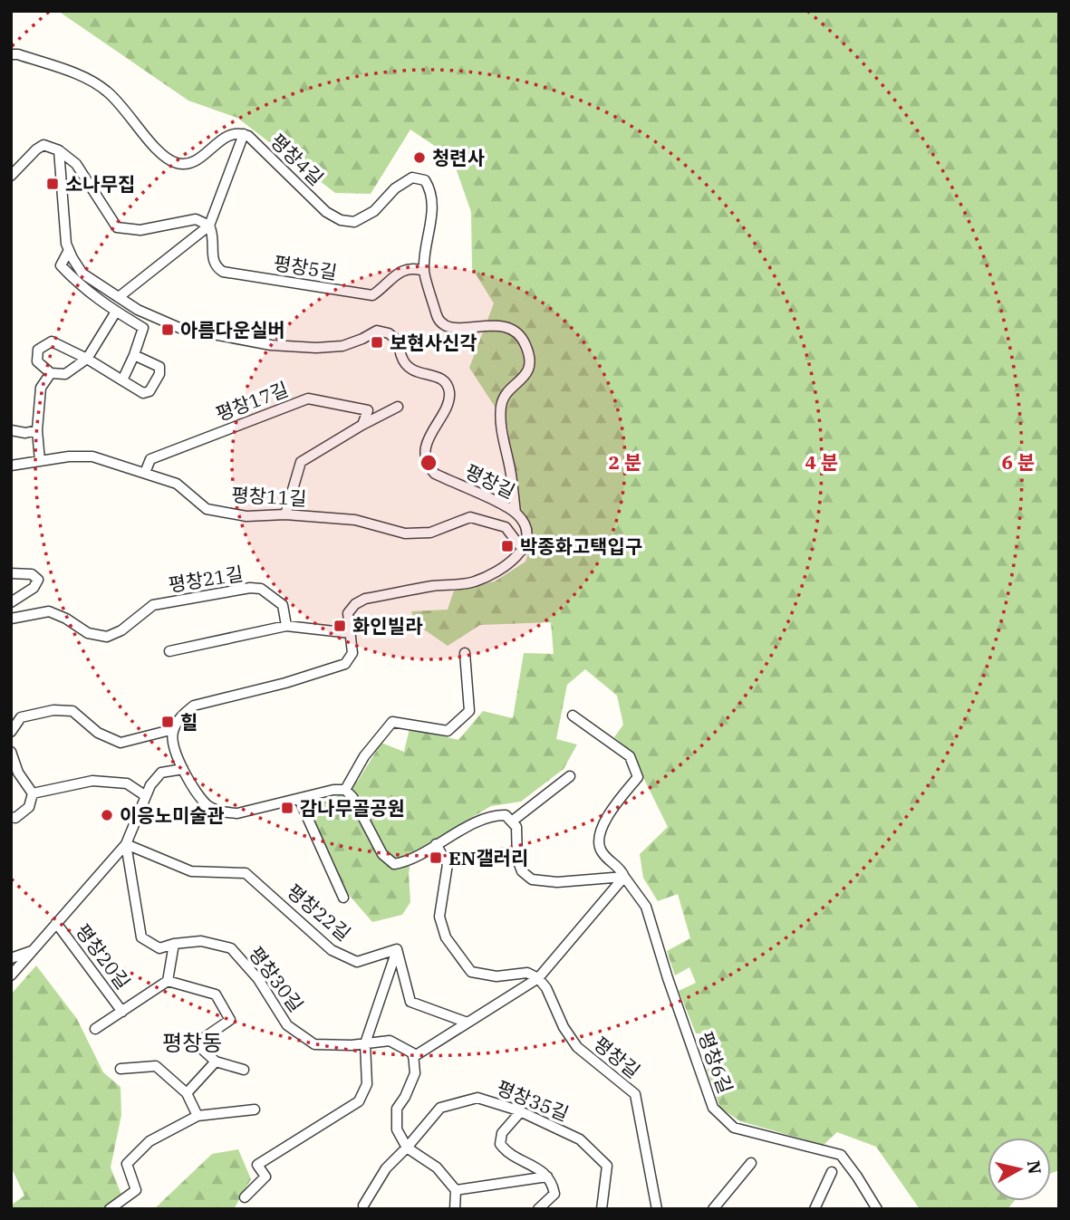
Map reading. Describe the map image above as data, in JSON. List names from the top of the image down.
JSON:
{
  "streets": {
    "street": [
      "평창4길",
      "평창5길",
      "평창17길",
      "평창길",
      "평창11길",
      "평창21길",
      "평창22길",
      "평창20길",
      "평창30길",
      "평창6길",
      "평창35길"
    ]
  },
  "crossings": [
    ["평창4길", "평창5길"],
    ["평창17길", "평창11길"],
    ["평창길", "평창11길"],
    ["평창22길", "평창20길"],
    ["평창22길", "평창30길"],
    ["평창20길", "평창30길"]
  ],
  "districts": ["평창동"],
  "places": {
    "other": ["청련사", "이응노미술관"],
    "transit": [
      "소나무집",
      "아름다운실버",
      "보현사신각",
      "박종화고택입구",
      "화인빌라",
      "힐",
      "감나무골공원",
      "EN갤러리"
    ]
  },
  "north": "right",
  "rings": ["2 분", "4 분", "6 분"]
}
